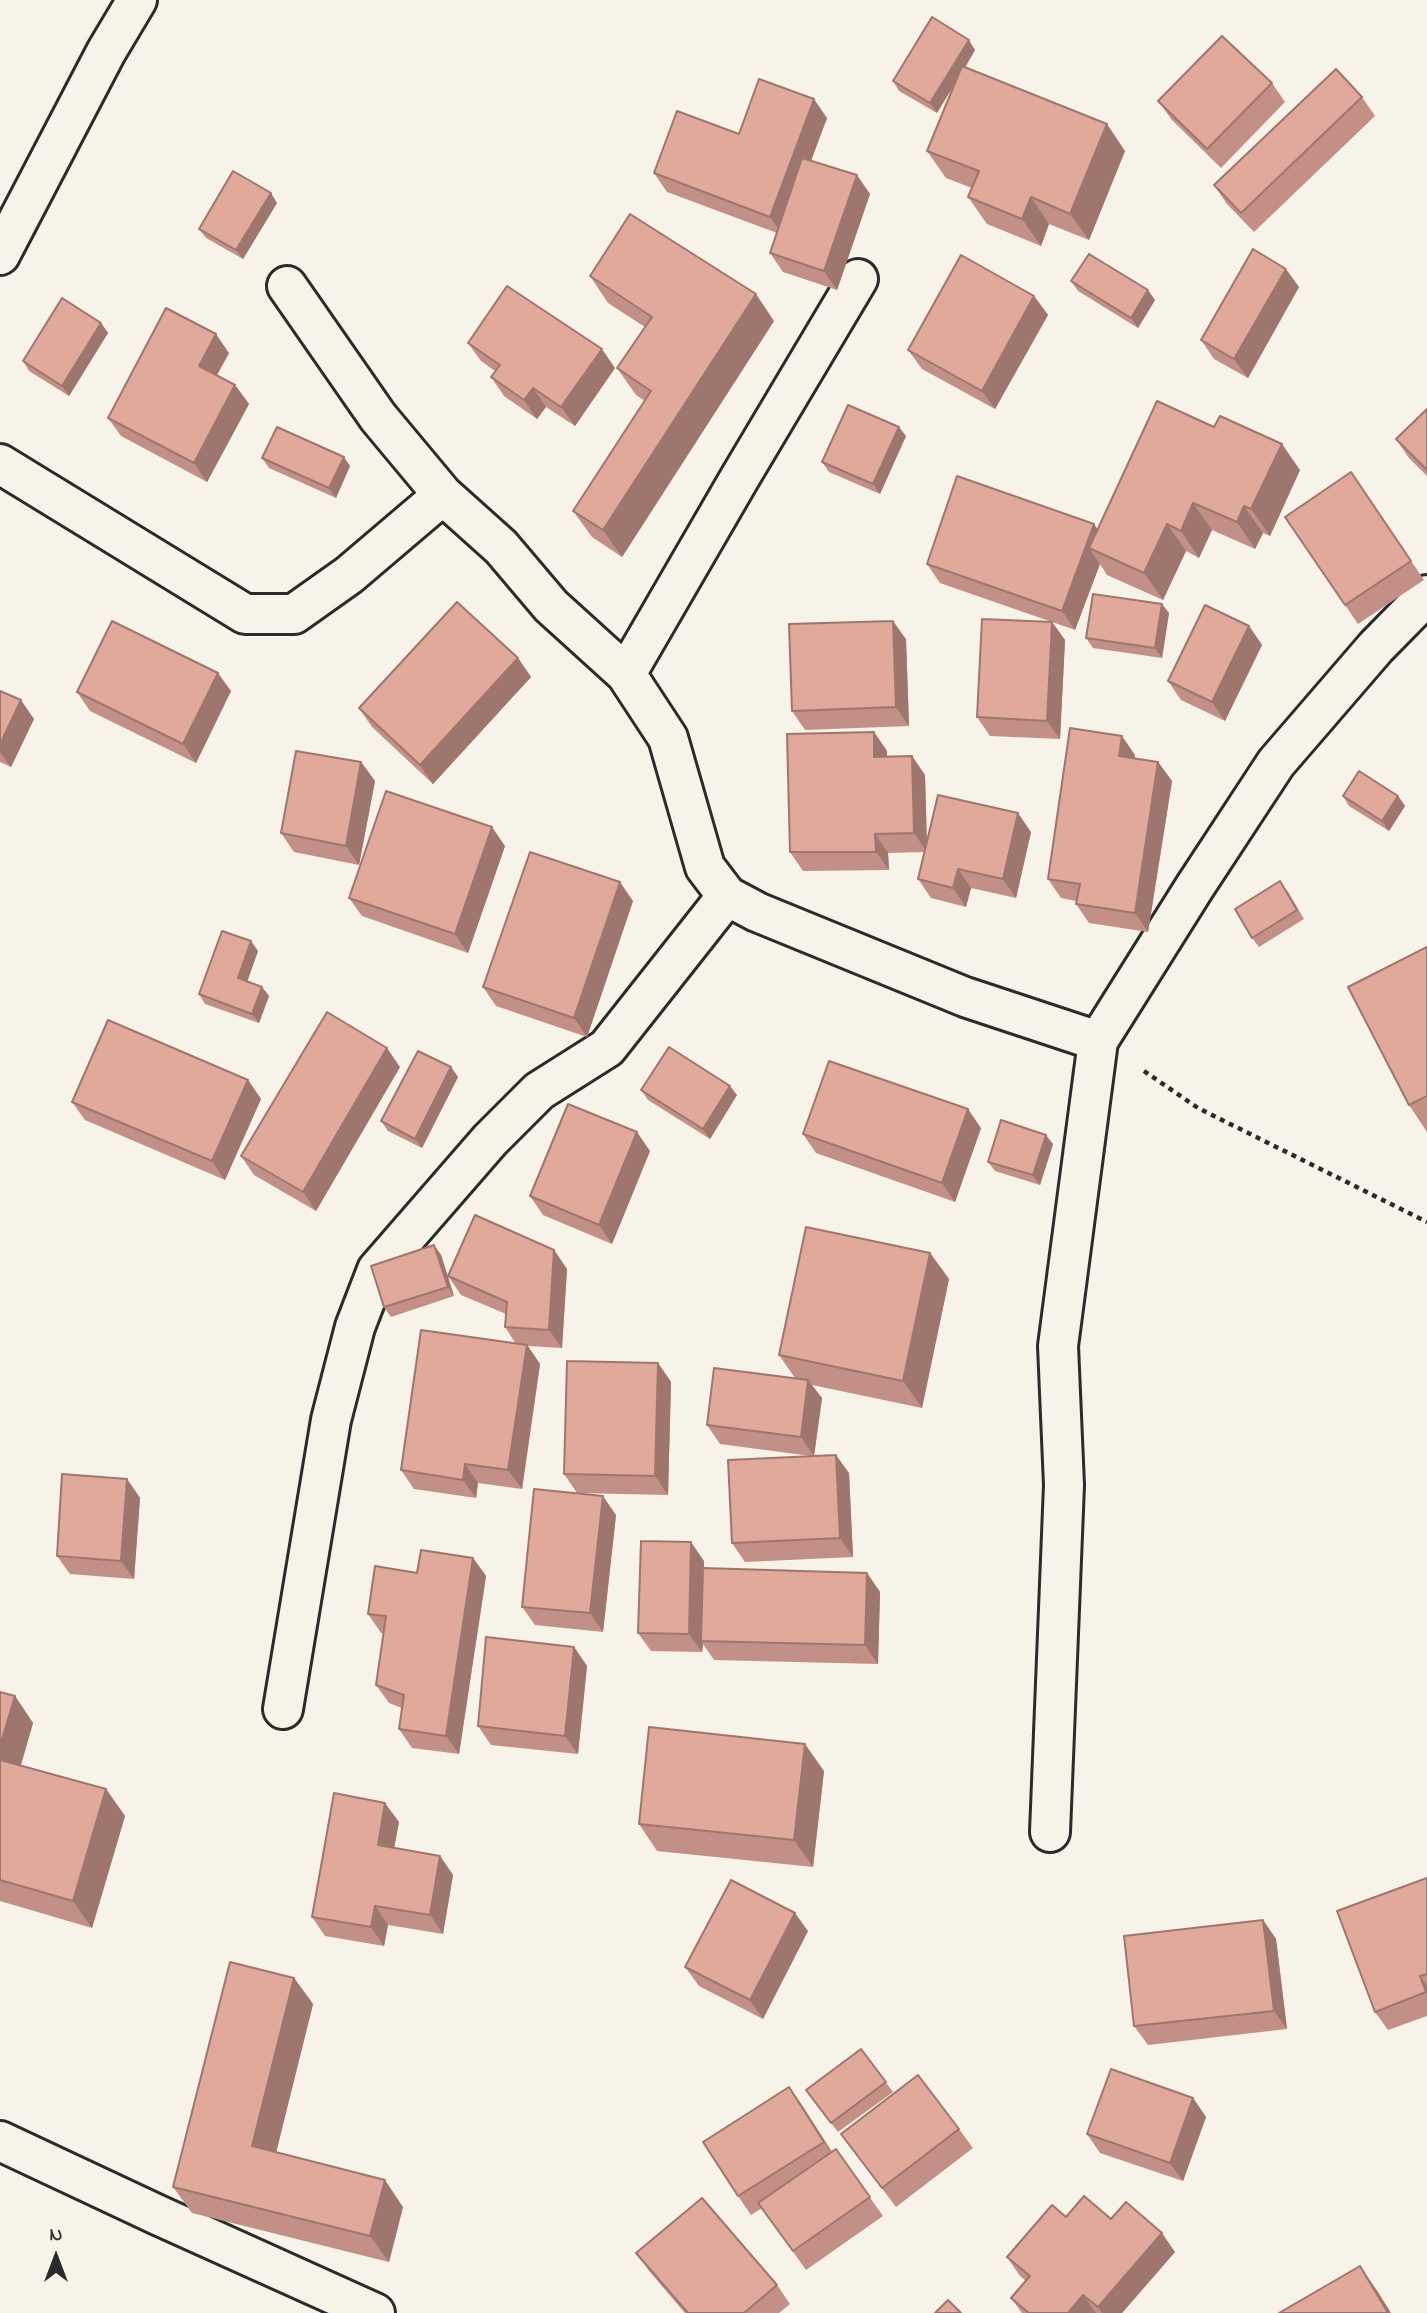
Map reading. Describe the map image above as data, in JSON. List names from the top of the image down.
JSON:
{
  "north": "top"
}
